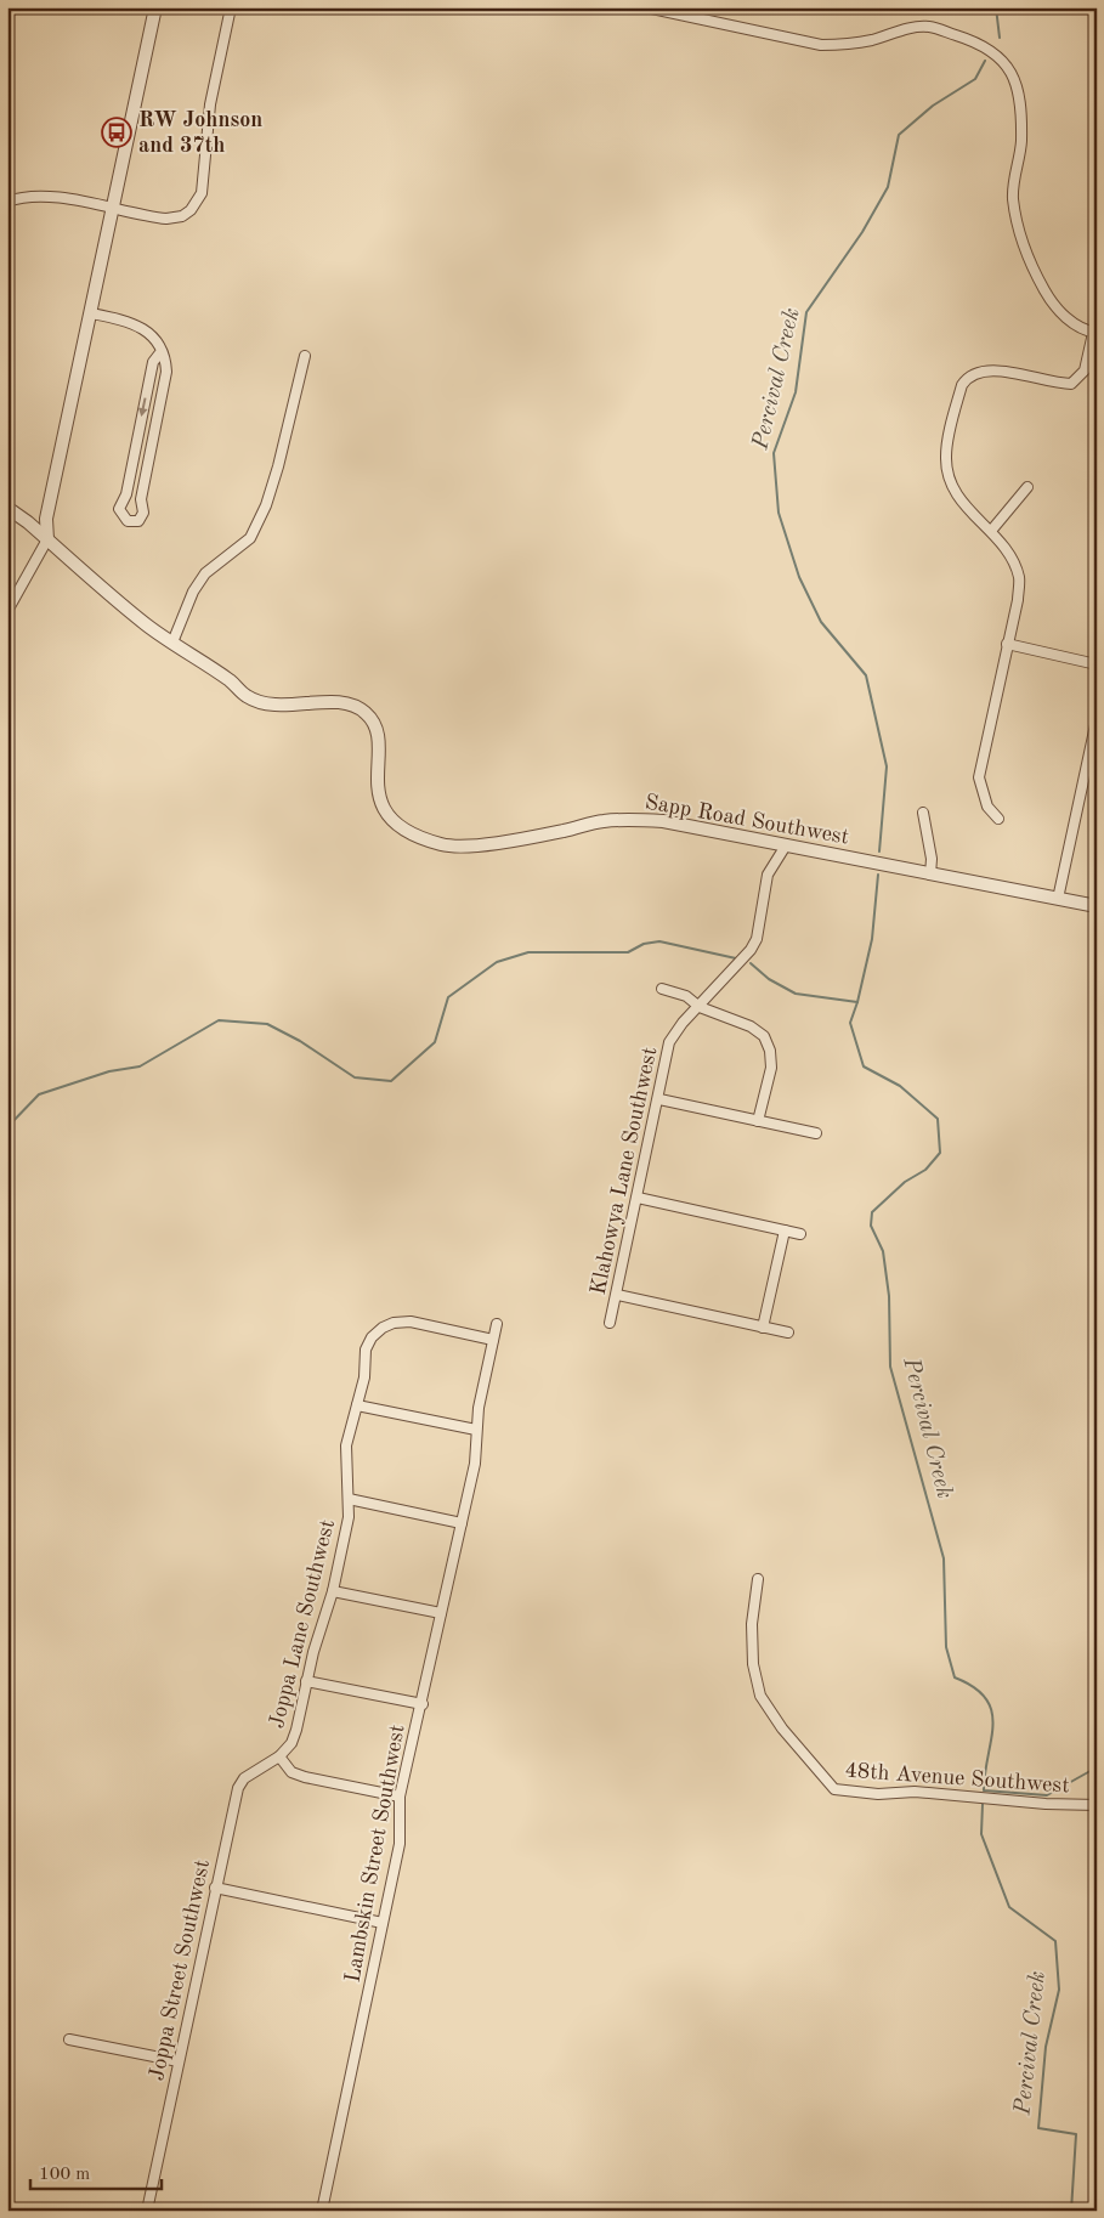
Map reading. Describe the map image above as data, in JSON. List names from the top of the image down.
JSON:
{
  "streets": {
    "street": [
      "Sapp Road Southwest",
      "Klahowya Lane Southwest",
      "Joppa Lane Southwest",
      "48th Avenue Southwest",
      "Lambskin Street Southwest",
      "Joppa Street Southwest"
    ]
  },
  "crossings": [
    ["Sapp Road Southwest", "Klahowya Lane Southwest"],
    ["Joppa Lane Southwest", "Lambskin Street Southwest"],
    ["Joppa Lane Southwest", "Joppa Street Southwest"]
  ],
  "water": ["Percival Creek"],
  "places": {
    "bus stop": ["RW Johnson and 37th"]
  },
  "scale_bar": "100 m"
}
